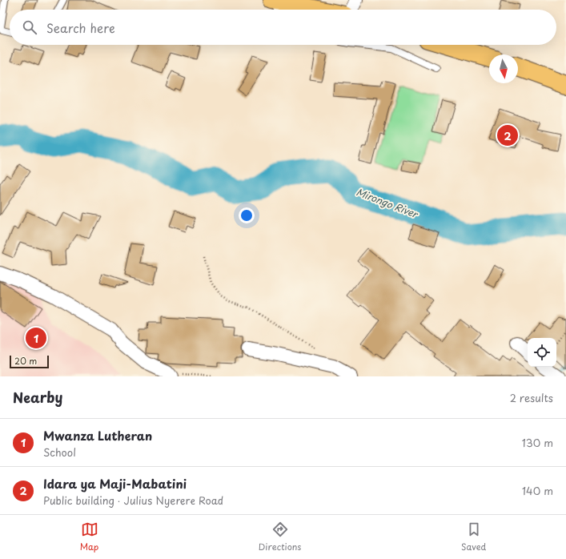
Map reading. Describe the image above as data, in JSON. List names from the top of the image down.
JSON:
{
  "water": ["Mirongo River"],
  "scale_bar": "20 m",
  "north": "bottom",
  "page": {
    "search": "Search here",
    "pins": ["2", "1"],
    "scale": "20 m",
    "heading": ["Nearby", "2 results"],
    "list": [
      {
        "mark": "1",
        "name": "Mwanza Lutheran",
        "note": "School",
        "value": "130 m"
      },
      {
        "mark": "2",
        "name": "Idara ya Maji-Mabatini",
        "note": "Public building · Julius Nyerere Road",
        "value": "140 m"
      }
    ],
    "nav": ["Map", "Directions", "Saved"]
  }
}
